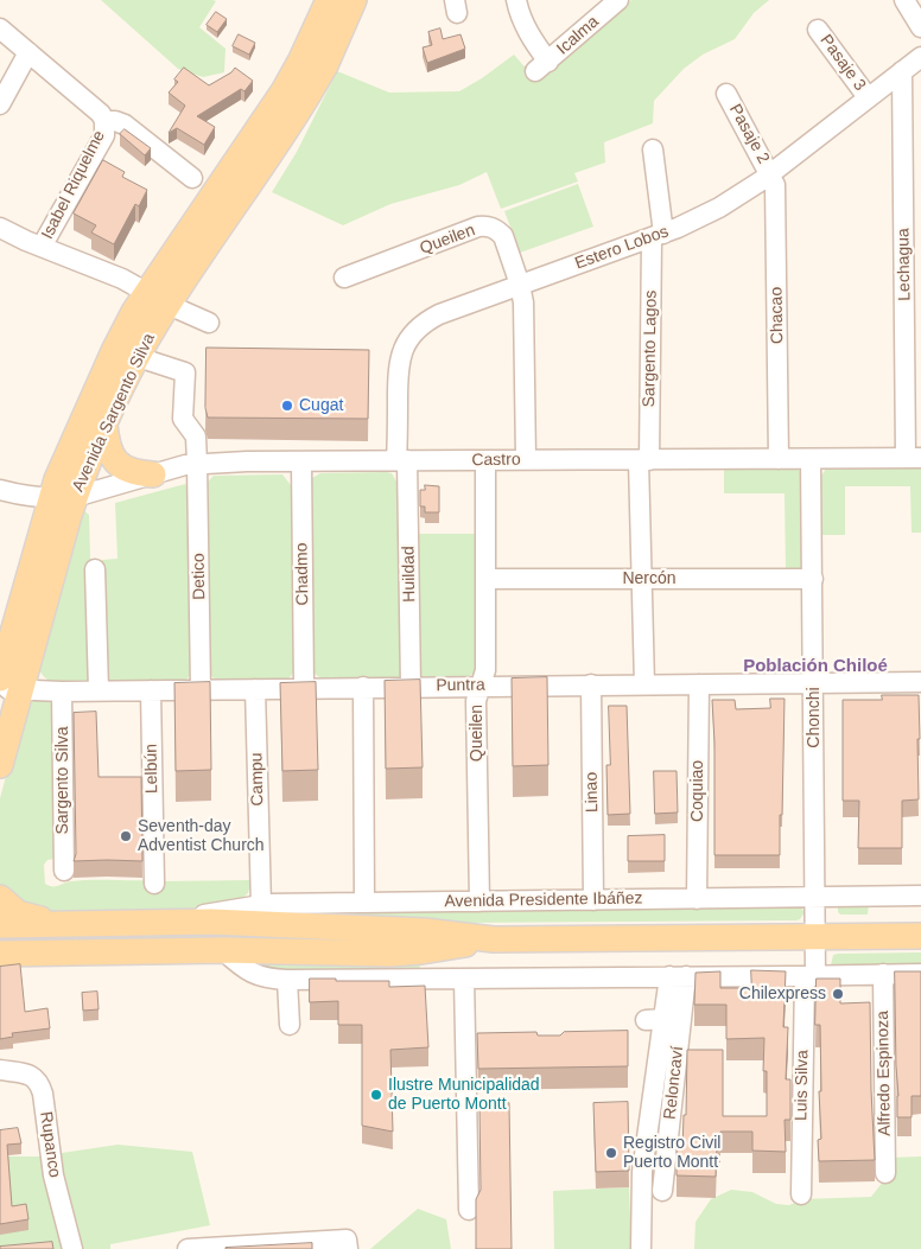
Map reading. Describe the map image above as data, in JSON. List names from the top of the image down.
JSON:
{
  "streets": {
    "main road": ["Avenida Sargento Silva", "Avenida Presidente Ibáñez"],
    "street": [
      "Icalma",
      "Pasaje 3",
      "Pasaje 2",
      "Isabel Riquelme",
      "Queilen",
      "Estero Lobos",
      "Lechagua",
      "Chacao",
      "Sargento Lagos",
      "Castro",
      "Chadmo",
      "Huildad",
      "Detico",
      "Nercón",
      "Puntra",
      "Chonchi",
      "Lelbún",
      "Campu",
      "Sargento Silva",
      "Coquiao",
      "Linao",
      "Alfredo Espinoza",
      "Reloncaví",
      "Luis Silva",
      "Rupanco"
    ]
  },
  "crossings": [
    ["Pasaje 3", "Estero Lobos"],
    ["Pasaje 2", "Estero Lobos"],
    ["Pasaje 2", "Chacao"],
    ["Queilen", "Estero Lobos"],
    ["Queilen", "Castro"],
    ["Queilen", "Nercón"],
    ["Queilen", "Puntra"],
    ["Queilen", "Avenida Presidente Ibáñez"],
    ["Estero Lobos", "Lechagua"],
    ["Estero Lobos", "Chacao"],
    ["Estero Lobos", "Sargento Lagos"],
    ["Estero Lobos", "Castro"],
    ["Estero Lobos", "Huildad"],
    ["Lechagua", "Castro"],
    ["Chacao", "Castro"],
    ["Sargento Lagos", "Castro"],
    ["Sargento Lagos", "Nercón"],
    ["Sargento Lagos", "Puntra"],
    ["Avenida Sargento Silva", "Castro"],
    ["Avenida Sargento Silva", "Detico"],
    ["Avenida Sargento Silva", "Puntra"],
    ["Castro", "Chadmo"],
    ["Castro", "Huildad"],
    ["Castro", "Detico"],
    ["Castro", "Chonchi"],
    ["Chadmo", "Puntra"],
    ["Huildad", "Puntra"],
    ["Detico", "Puntra"],
    ["Nercón", "Chonchi"],
    ["Puntra", "Chonchi"],
    ["Puntra", "Lelbún"],
    ["Puntra", "Campu"],
    ["Puntra", "Sargento Silva"],
    ["Puntra", "Coquiao"],
    ["Puntra", "Linao"],
    ["Chonchi", "Avenida Presidente Ibáñez"],
    ["Chonchi", "Luis Silva"],
    ["Campu", "Avenida Presidente Ibáñez"],
    ["Coquiao", "Avenida Presidente Ibáñez"],
    ["Linao", "Avenida Presidente Ibáñez"]
  ],
  "districts": ["Población Chiloé"],
  "places": [
    "Cugat",
    "Seventh-day Adventist Church",
    "Chilexpress",
    "Ilustre Municipalidad de Puerto Montt",
    "Registro Civil Puerto Montt"
  ]
}
